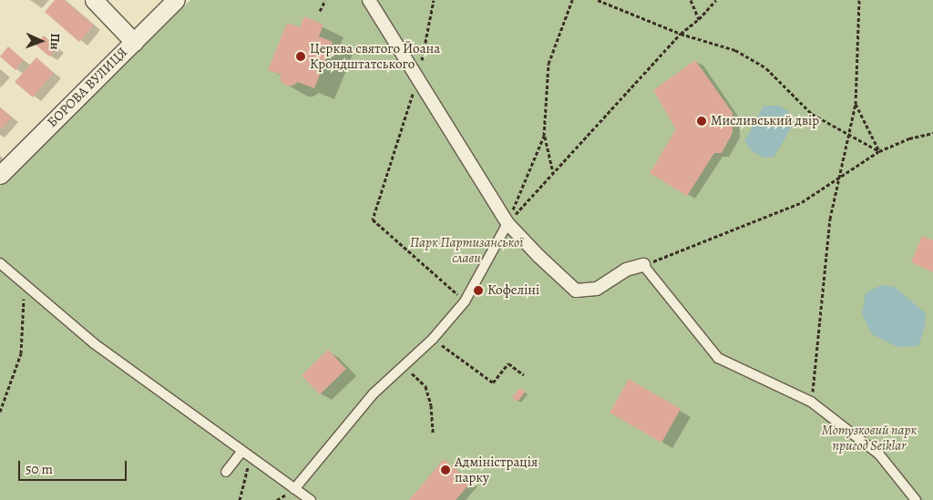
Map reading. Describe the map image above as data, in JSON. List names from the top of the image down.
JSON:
{
  "streets": {
    "street": ["БОРОВА ВУЛИЦЯ"]
  },
  "parks": ["Парк Партизанської слави", "Мотузковий парк пригод Seiklar"],
  "places": [
    "Церква святого Йоана Крондштатського",
    "Мисливський двір",
    "Кофеліні",
    "Адміністрація парку"
  ],
  "scale_bar": "50 m",
  "north": "right"
}
